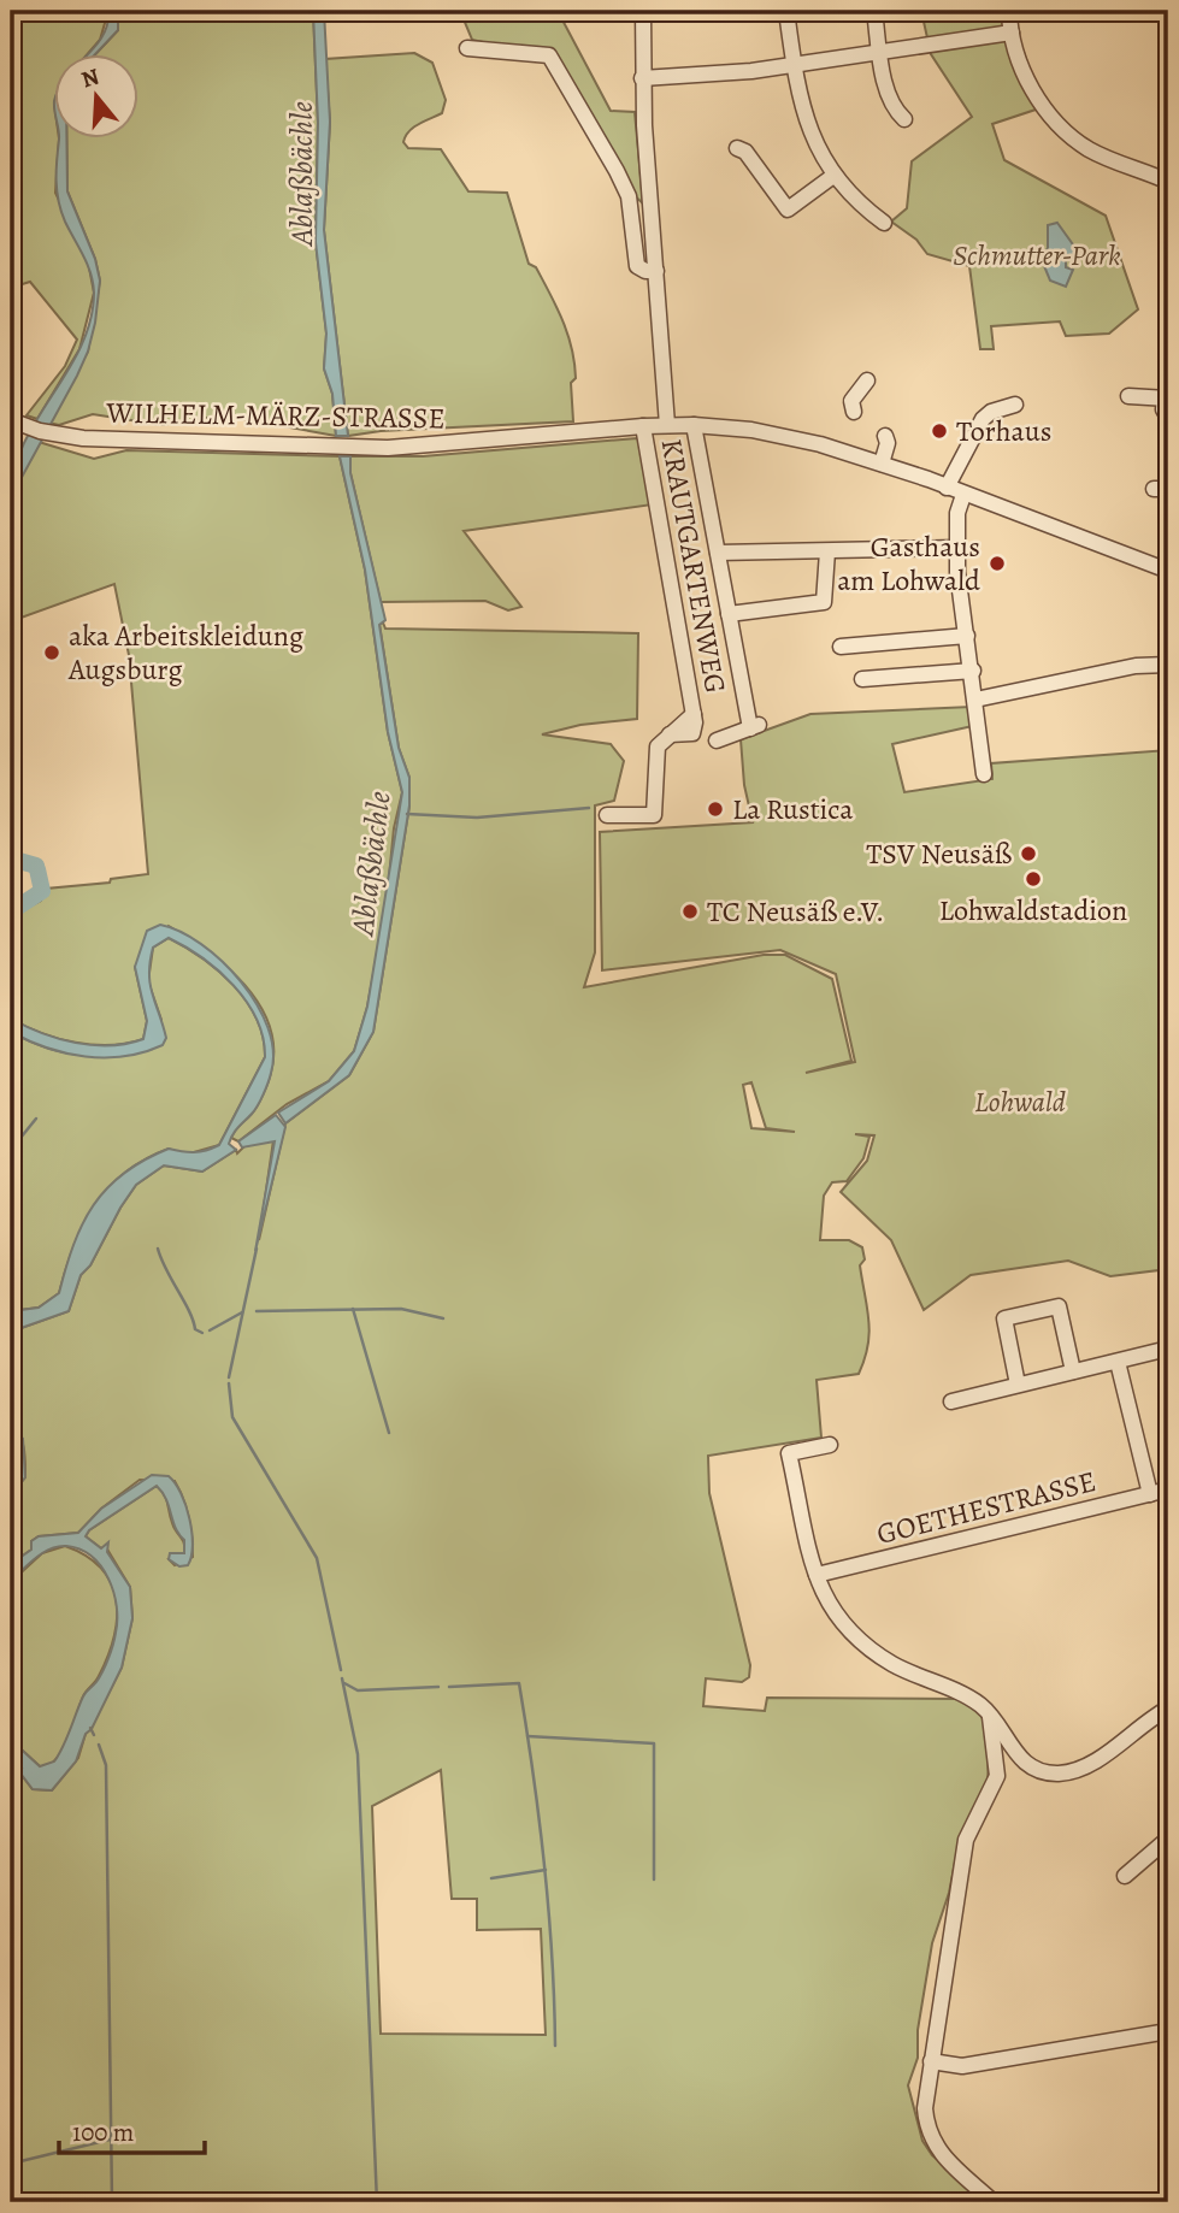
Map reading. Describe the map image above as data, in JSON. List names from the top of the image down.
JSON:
{
  "streets": {
    "street": ["WILHELM-MÄRZ-STRASSE", "KRAUTGARTENWEG", "GOETHESTRASSE"]
  },
  "crossings": [
    ["WILHELM-MÄRZ-STRASSE", "KRAUTGARTENWEG"]
  ],
  "water": ["Ablaßbächle"],
  "parks": ["Schmutter-Park", "Lohwald"],
  "places": [
    "Torhaus",
    "Gasthaus am Lohwald",
    "aka Arbeitskleidung Augsburg",
    "La Rustica",
    "TSV Neusäß",
    "Lohwaldstadion",
    "TC Neusäß e.V."
  ],
  "scale_bar": "100 m",
  "north": "top"
}
